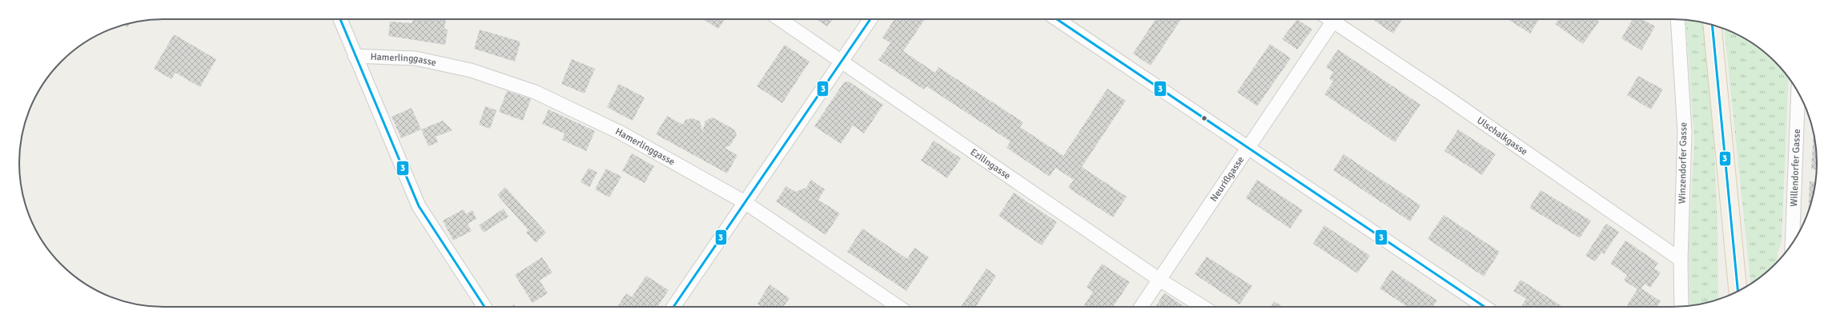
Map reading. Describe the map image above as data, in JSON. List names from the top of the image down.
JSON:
{
  "streets": {
    "street": [
      "Hamerlinggasse",
      "Ulschalkgasse",
      "Winzendorfer Gasse",
      "Ezilingasse",
      "Willendorfer Gasse",
      "Neurißgasse"
    ]
  },
  "crossings": [
    ["Ulschalkgasse", "Winzendorfer Gasse"],
    ["Ezilingasse", "Neurißgasse"]
  ],
  "lines": ["transit line 3"]
}
